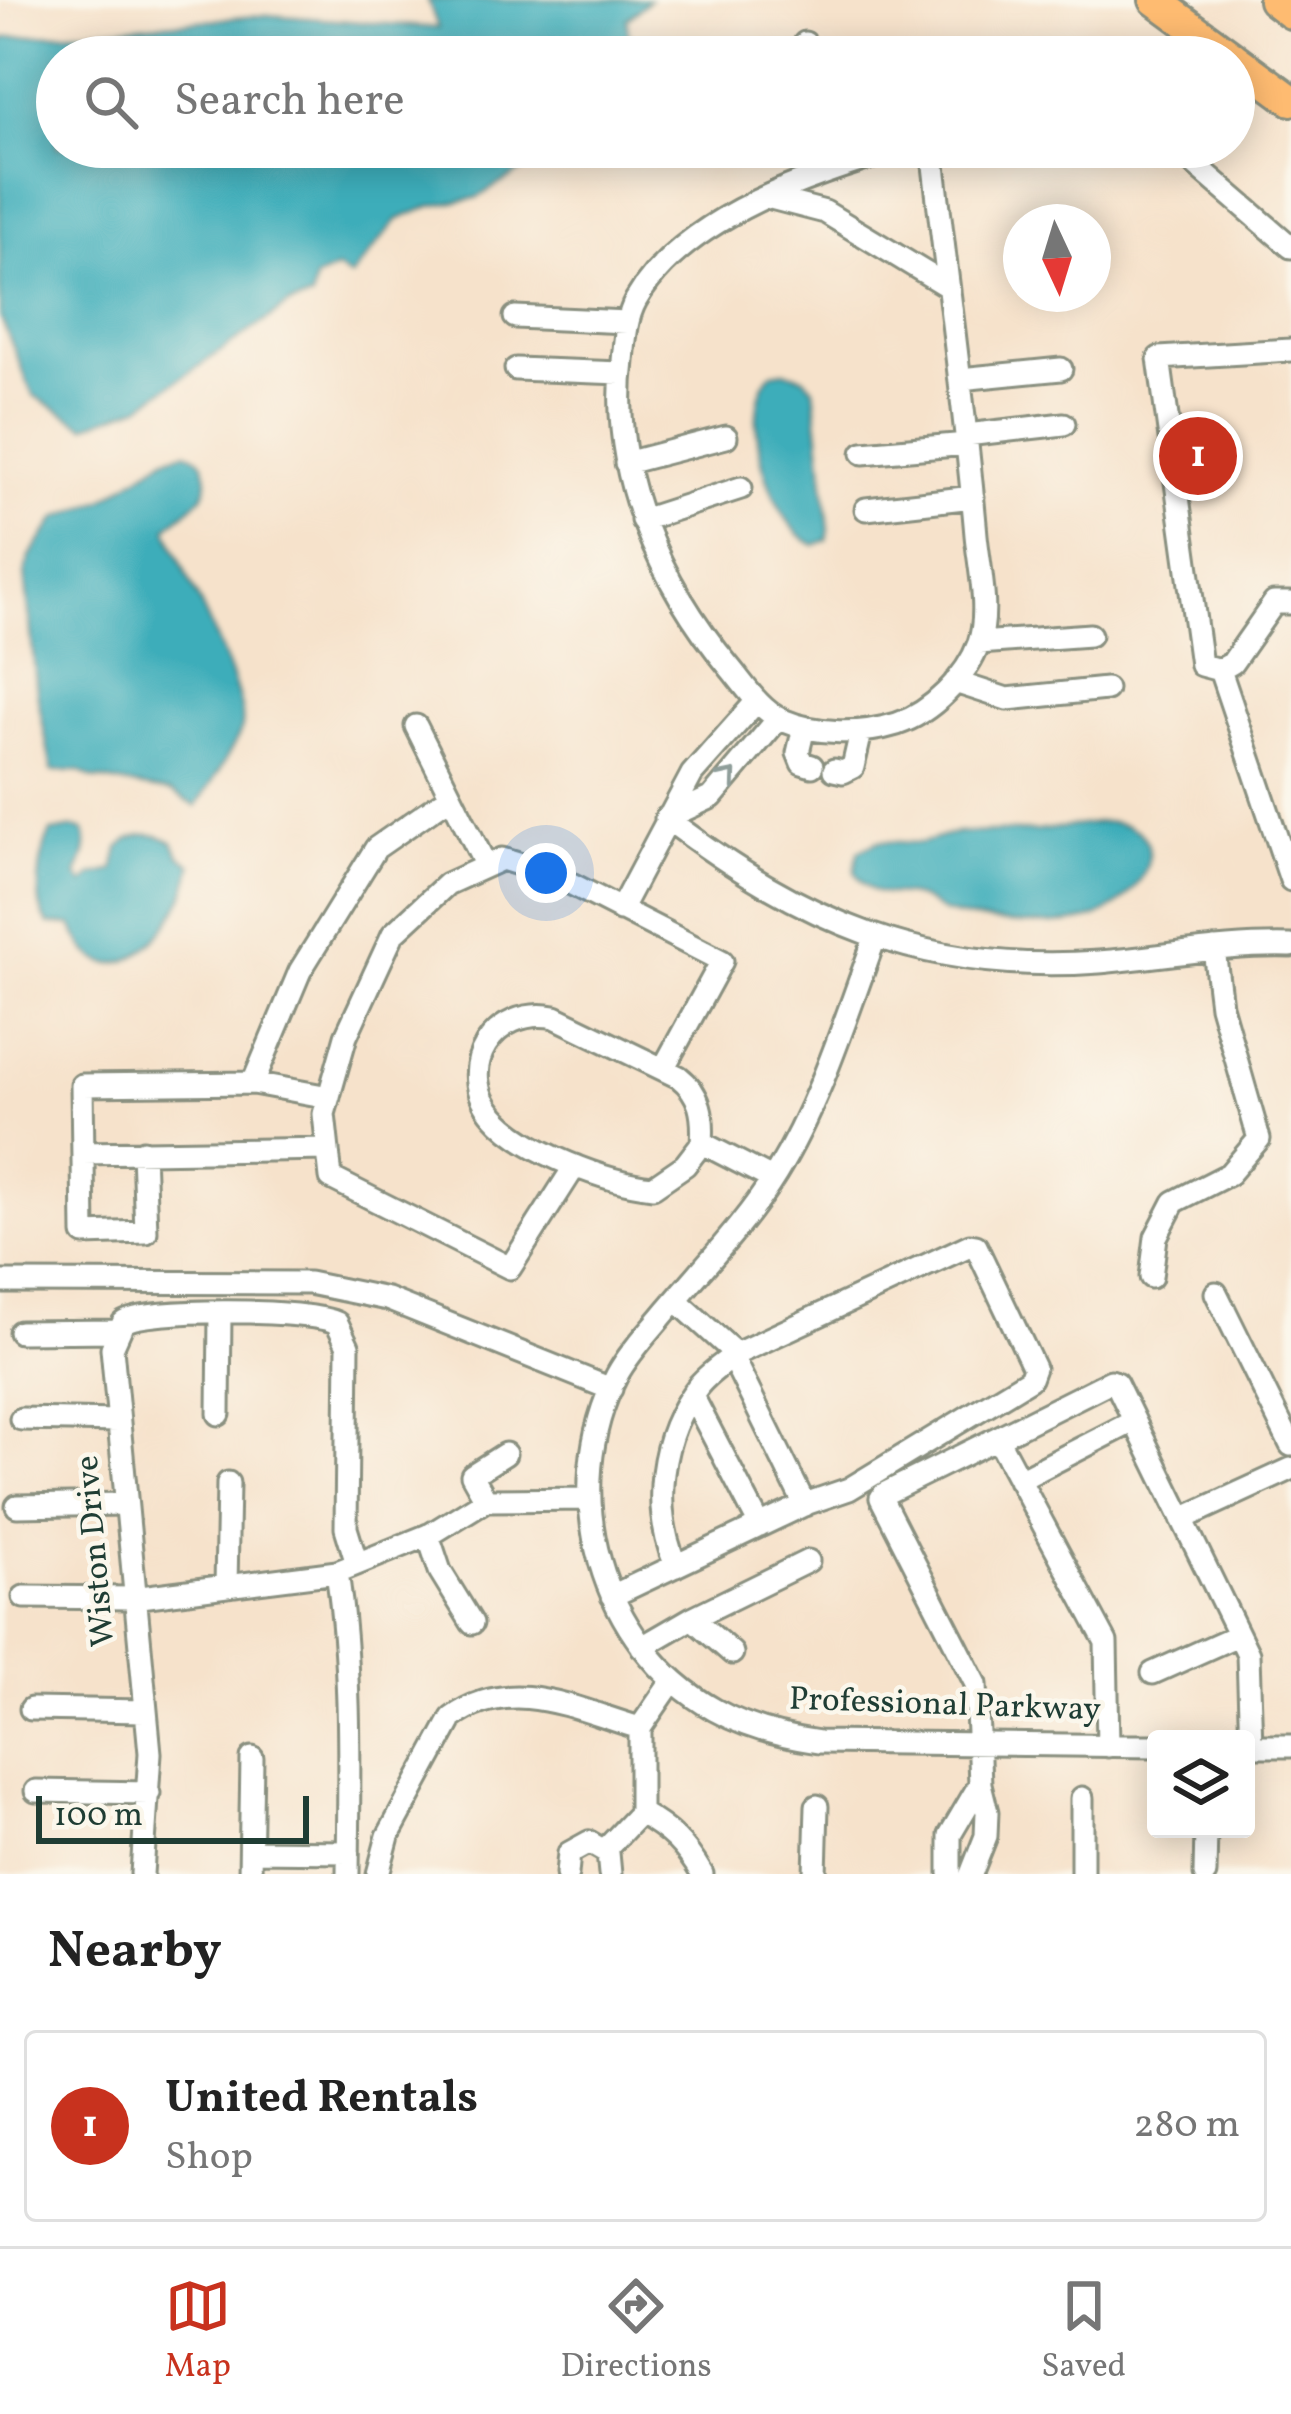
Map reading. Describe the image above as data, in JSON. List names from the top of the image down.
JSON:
{
  "streets": {
    "street": ["Wiston Drive", "Professional Parkway"]
  },
  "scale_bar": "100 m",
  "north": "bottom",
  "page": {
    "search": "Search here",
    "pins": "1",
    "scale": "100 m",
    "heading": "Nearby",
    "list": [
      {
        "mark": "1",
        "name": "United Rentals",
        "note": "Shop",
        "value": "280 m"
      }
    ],
    "nav": ["Map", "Directions", "Saved"]
  }
}
